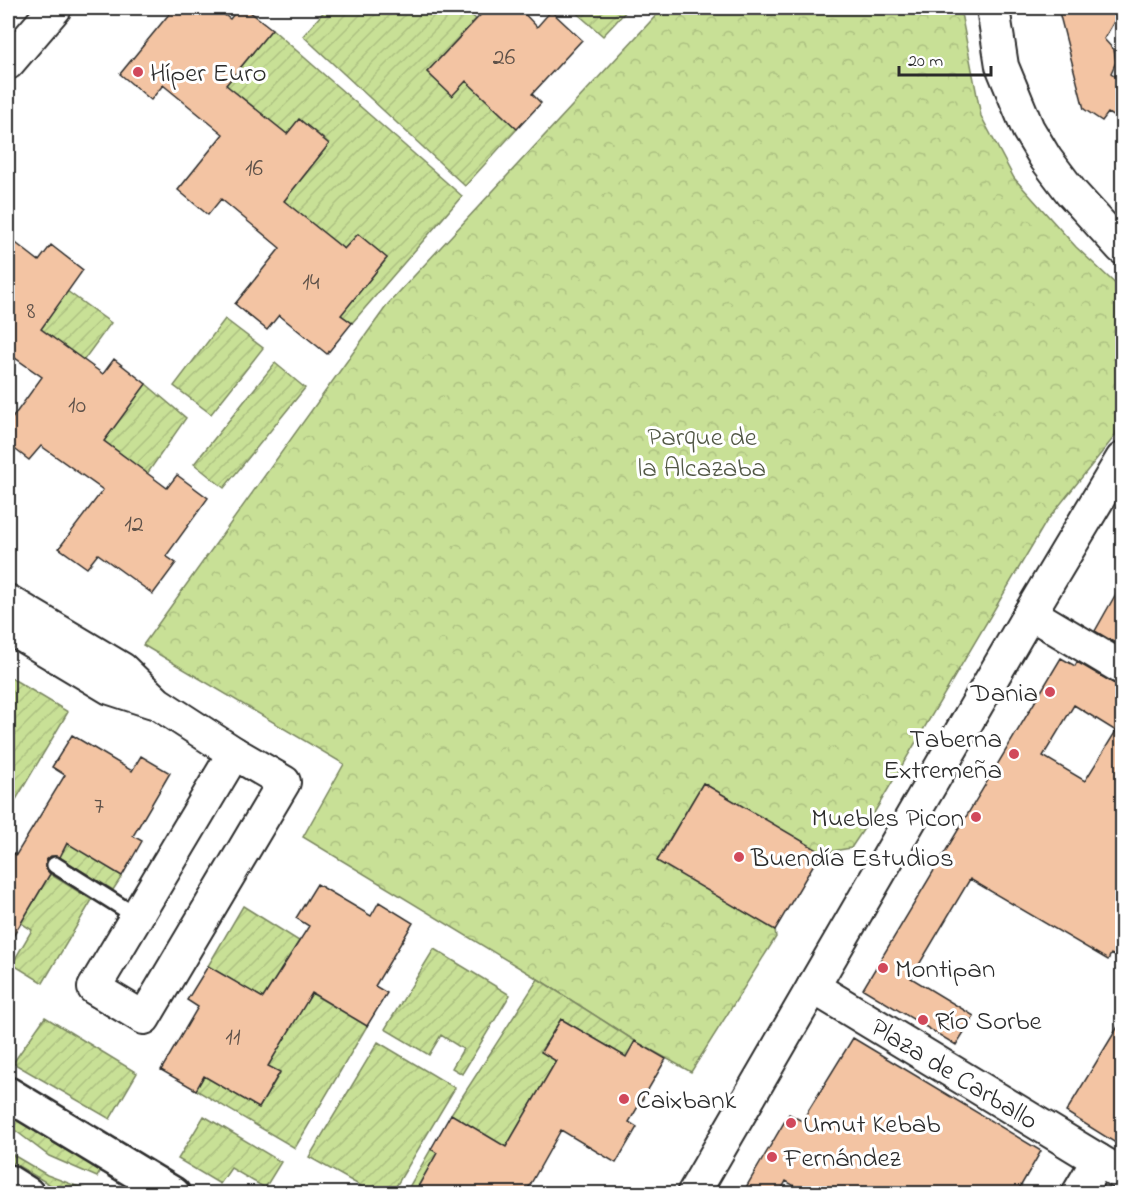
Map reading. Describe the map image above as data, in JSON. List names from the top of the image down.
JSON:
{
  "streets": {
    "street": ["Plaza de Carballo"]
  },
  "parks": ["Parque de la Alcazaba"],
  "places": [
    "Híper Euro",
    "Dania",
    "Taberna Extremeña",
    "Muebles Picon",
    "Buendía Estudios",
    "Montipan",
    "Río Sorbe",
    "Caixbank",
    "Umut Kebab",
    "Fernández"
  ],
  "house_numbers": [
    "26",
    "16",
    "14",
    "8",
    "10",
    "12",
    "7",
    "11"
  ],
  "scale_bar": "20 m"
}
